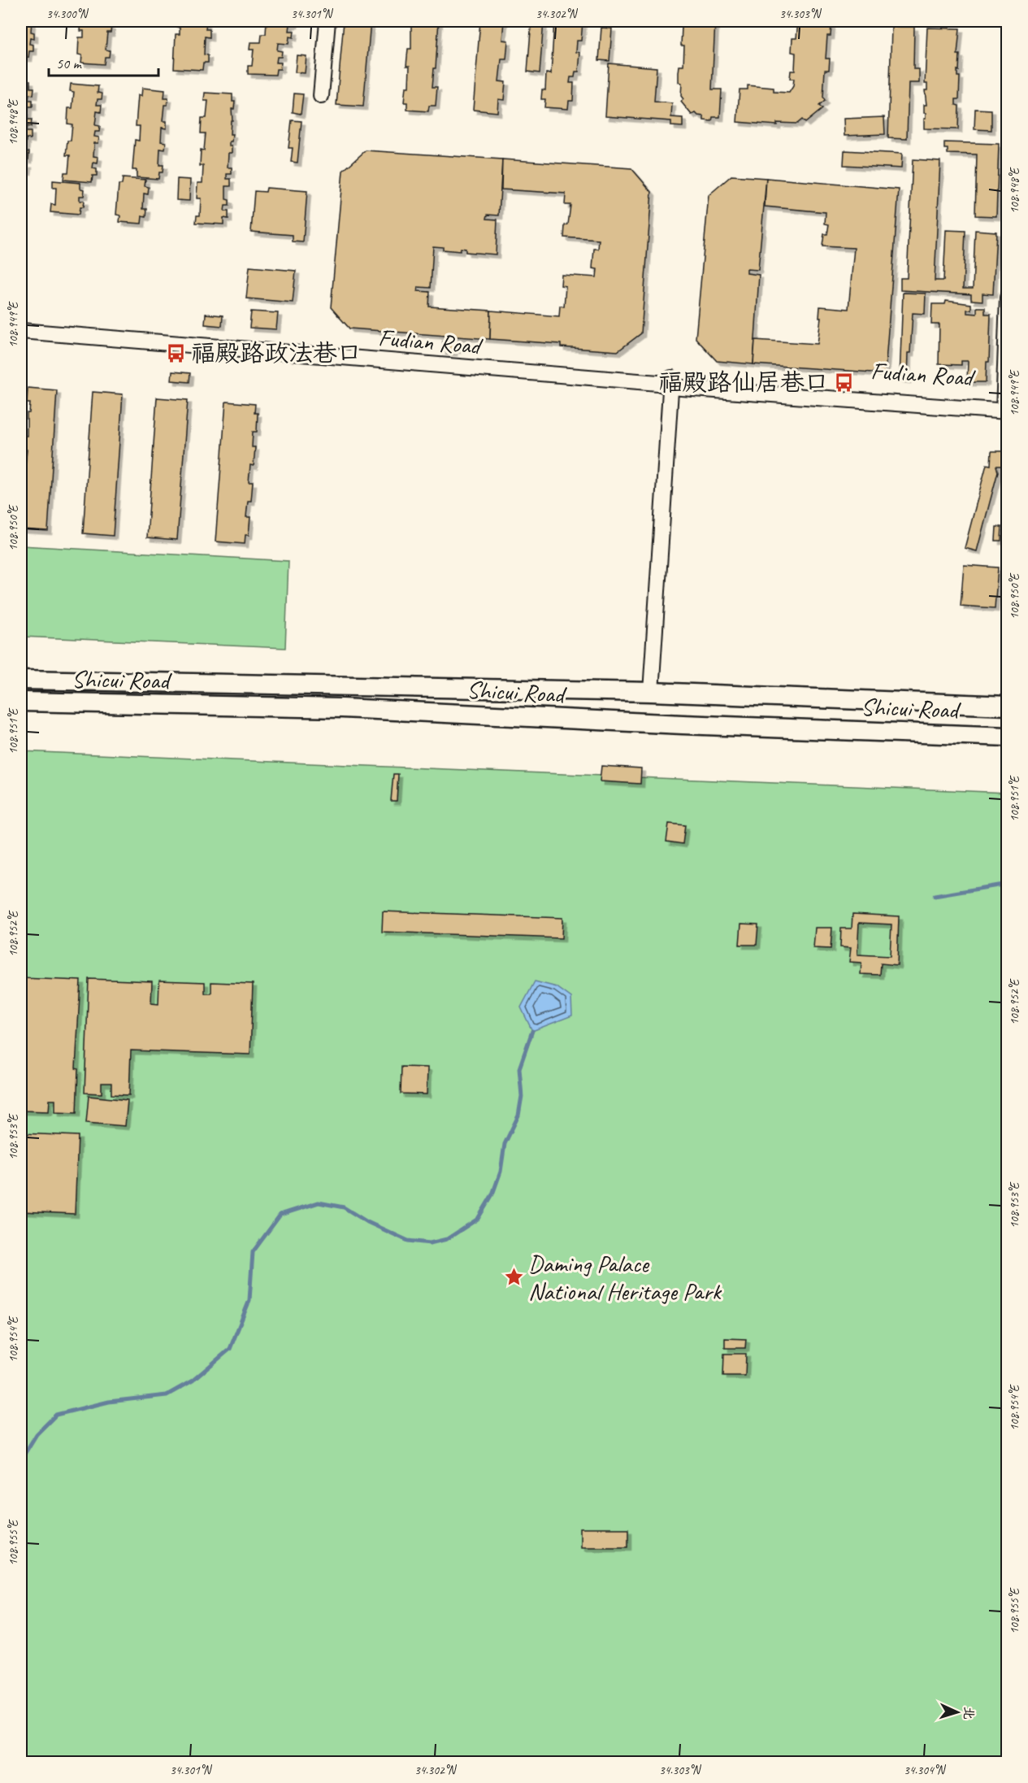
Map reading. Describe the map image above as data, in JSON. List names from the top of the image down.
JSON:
{
  "streets": {
    "main road": ["Shicui Road"],
    "street": ["Fudian Road"]
  },
  "places": {
    "bus stop": ["福殿路政法巷口", "福殿路仙居巷口"],
    "place": ["Daming Palace National Heritage Park"]
  },
  "scale_bar": "50 m",
  "north": "right",
  "coordinates": [
    "34.300°N",
    "34.301°N",
    "34.302°N",
    "34.303°N",
    "108.948°E",
    "108.949°E",
    "108.950°E",
    "108.951°E",
    "108.952°E",
    "108.953°E",
    "108.954°E",
    "108.955°E",
    "34.304°N"
  ]
}
